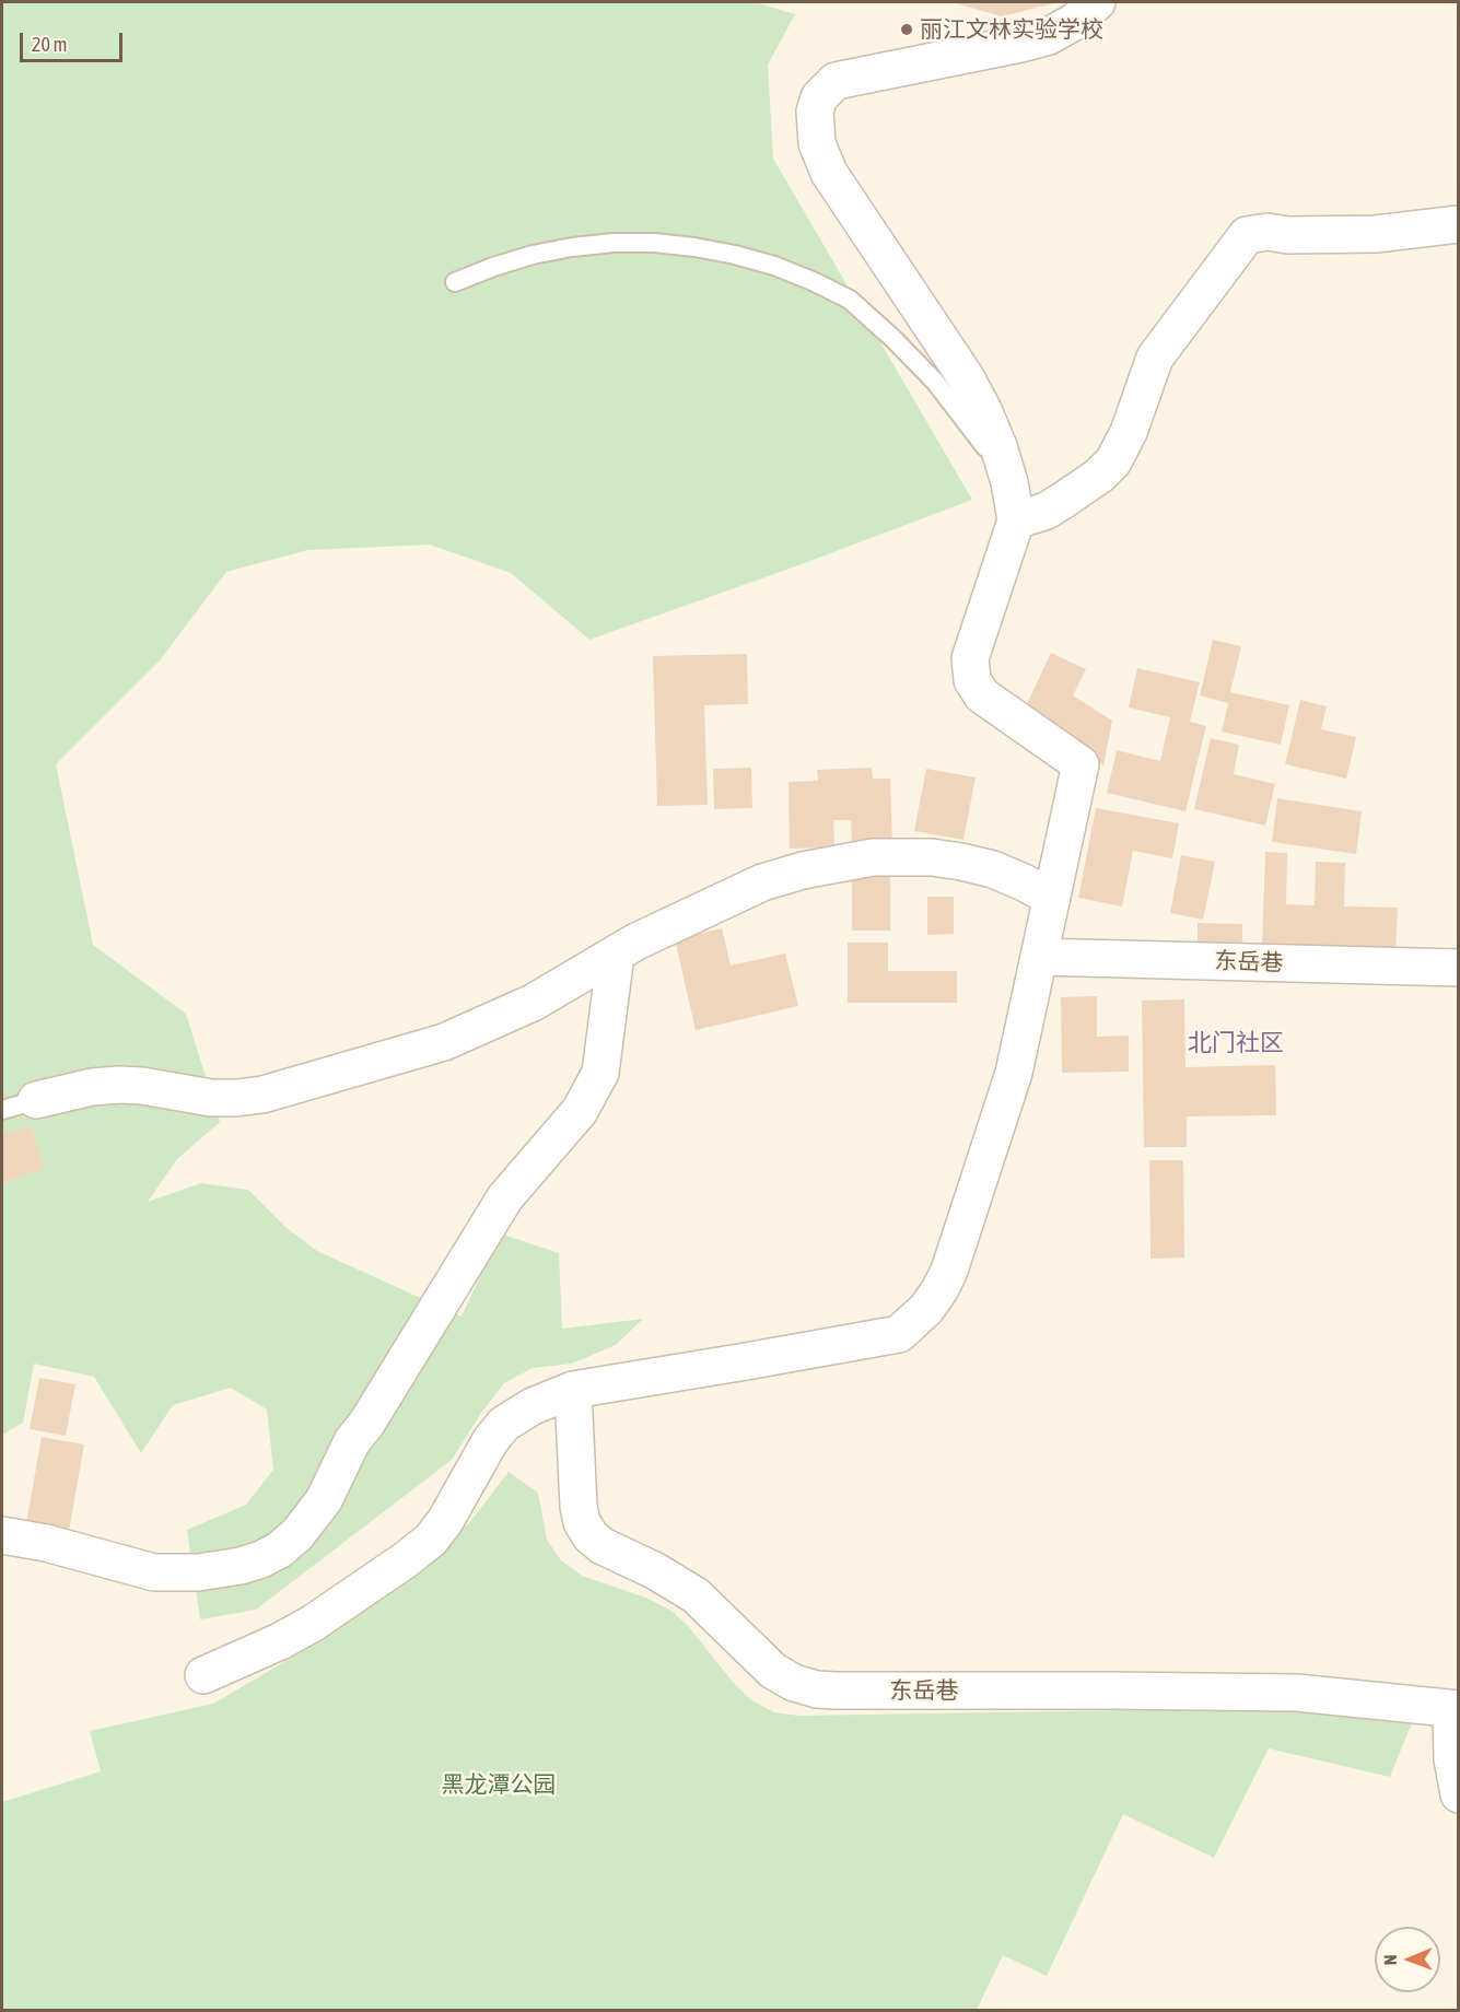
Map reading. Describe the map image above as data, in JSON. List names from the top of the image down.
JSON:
{
  "streets": {
    "street": ["东岳巷"]
  },
  "districts": ["北门社区"],
  "parks": ["黑龙潭公园"],
  "places": ["丽江文林实验学校"],
  "scale_bar": "20 m",
  "north": "left"
}
